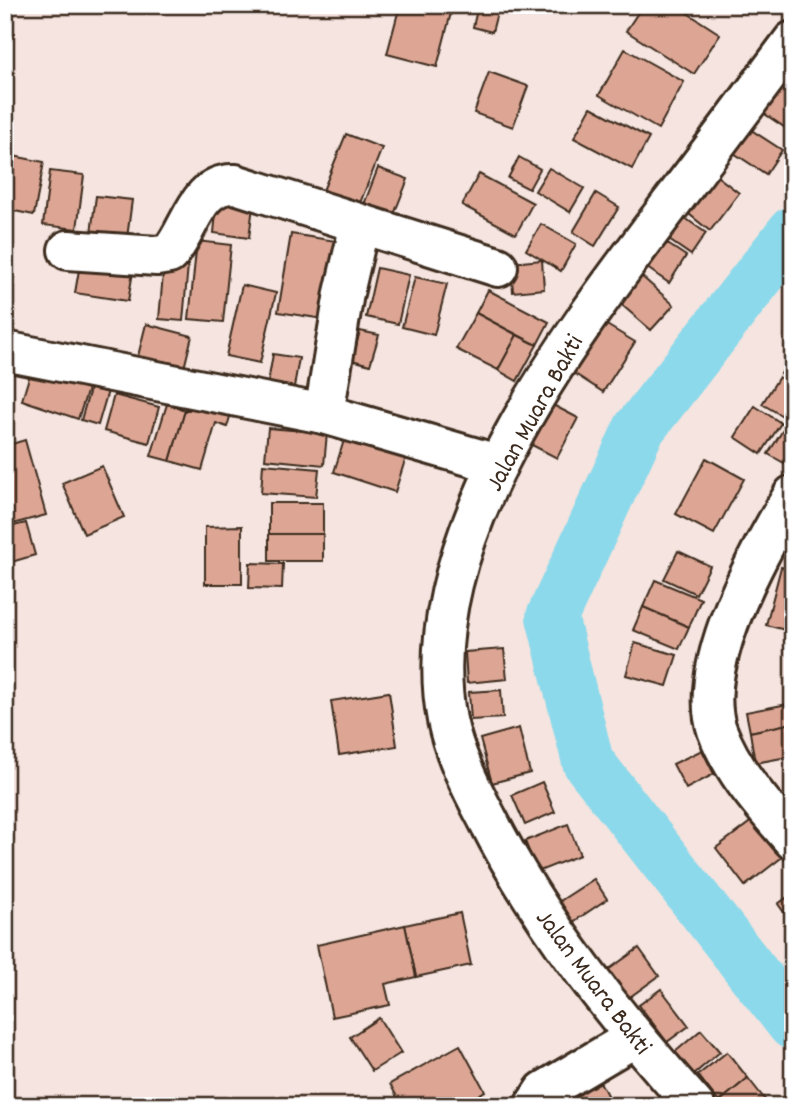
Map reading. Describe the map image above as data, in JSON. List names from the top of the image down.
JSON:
{
  "streets": {
    "street": ["Jalan Muara Bakti"]
  }
}
